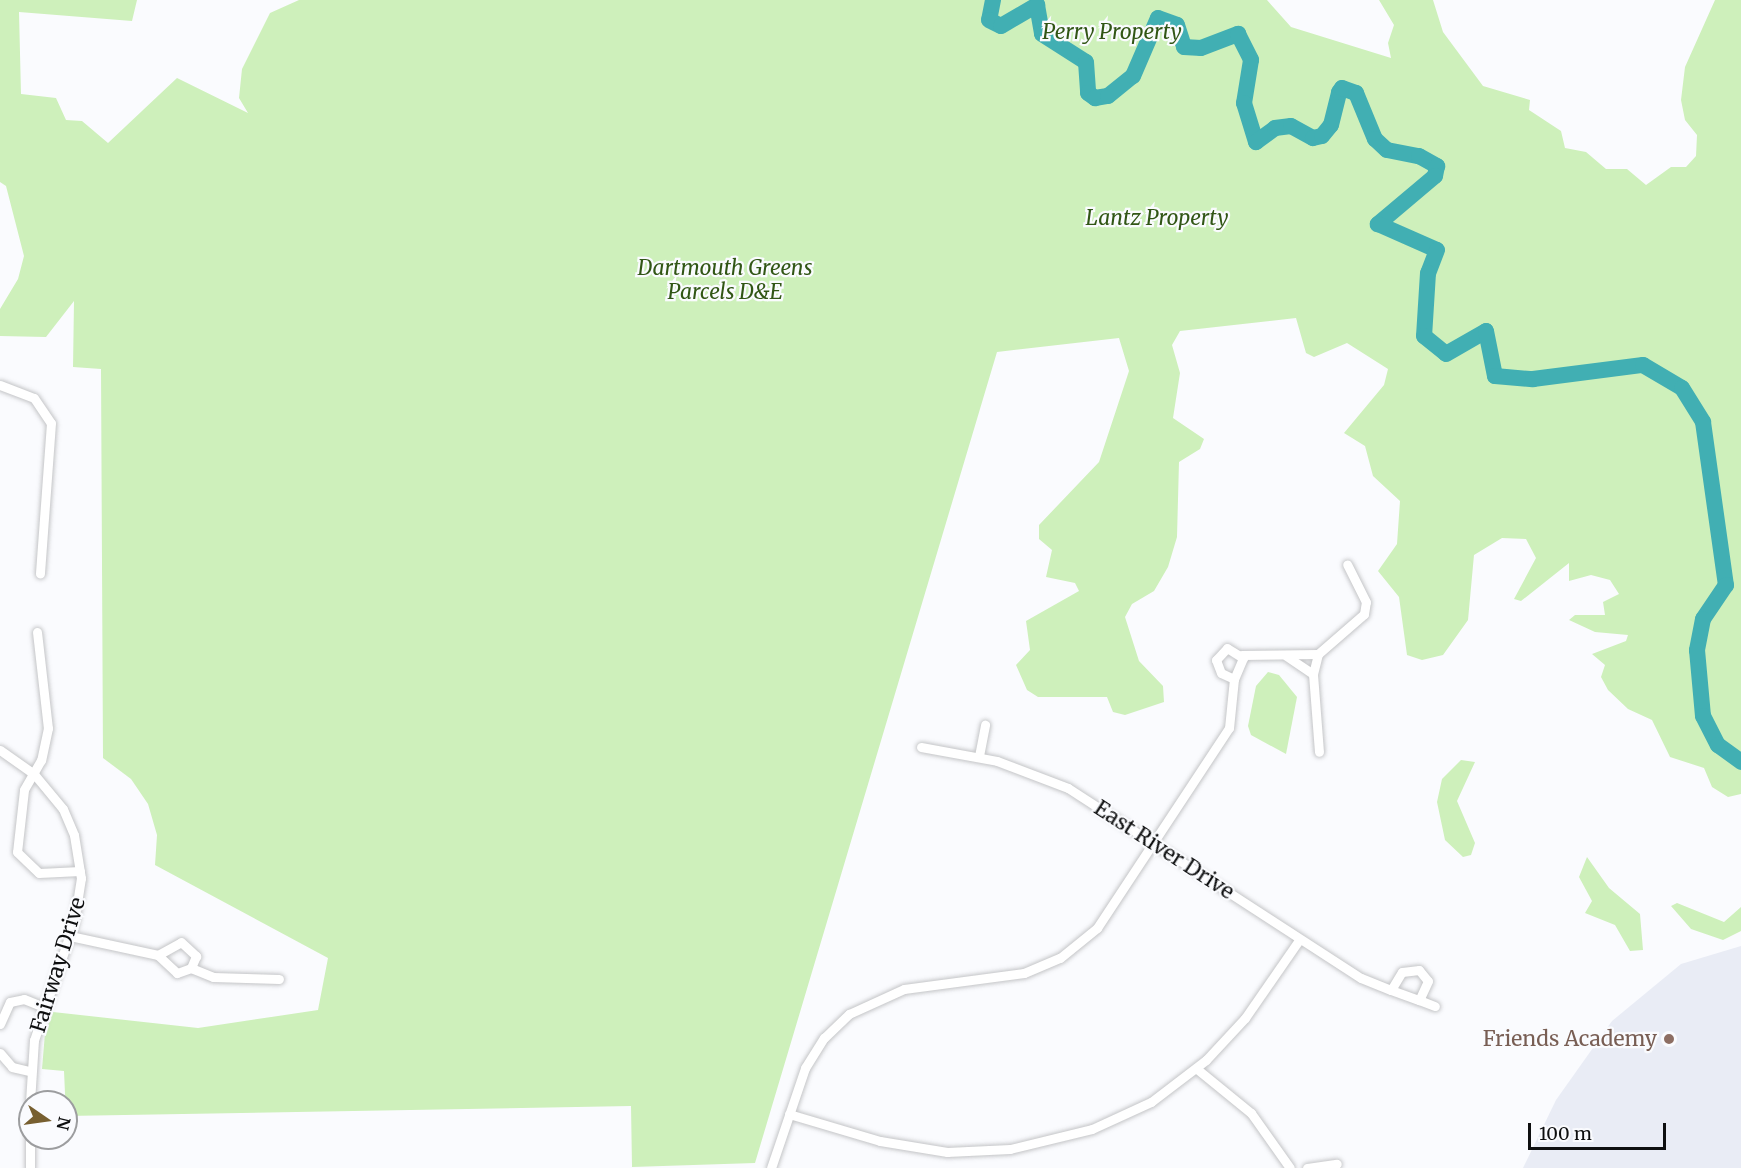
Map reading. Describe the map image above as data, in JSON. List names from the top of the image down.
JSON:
{
  "streets": {
    "street": ["East River Drive", "Fairway Drive"]
  },
  "parks": ["Perry Property", "Lantz Property", "Dartmouth Greens Parcels D&E"],
  "places": ["Friends Academy"],
  "scale_bar": "100 m",
  "north": "right"
}
